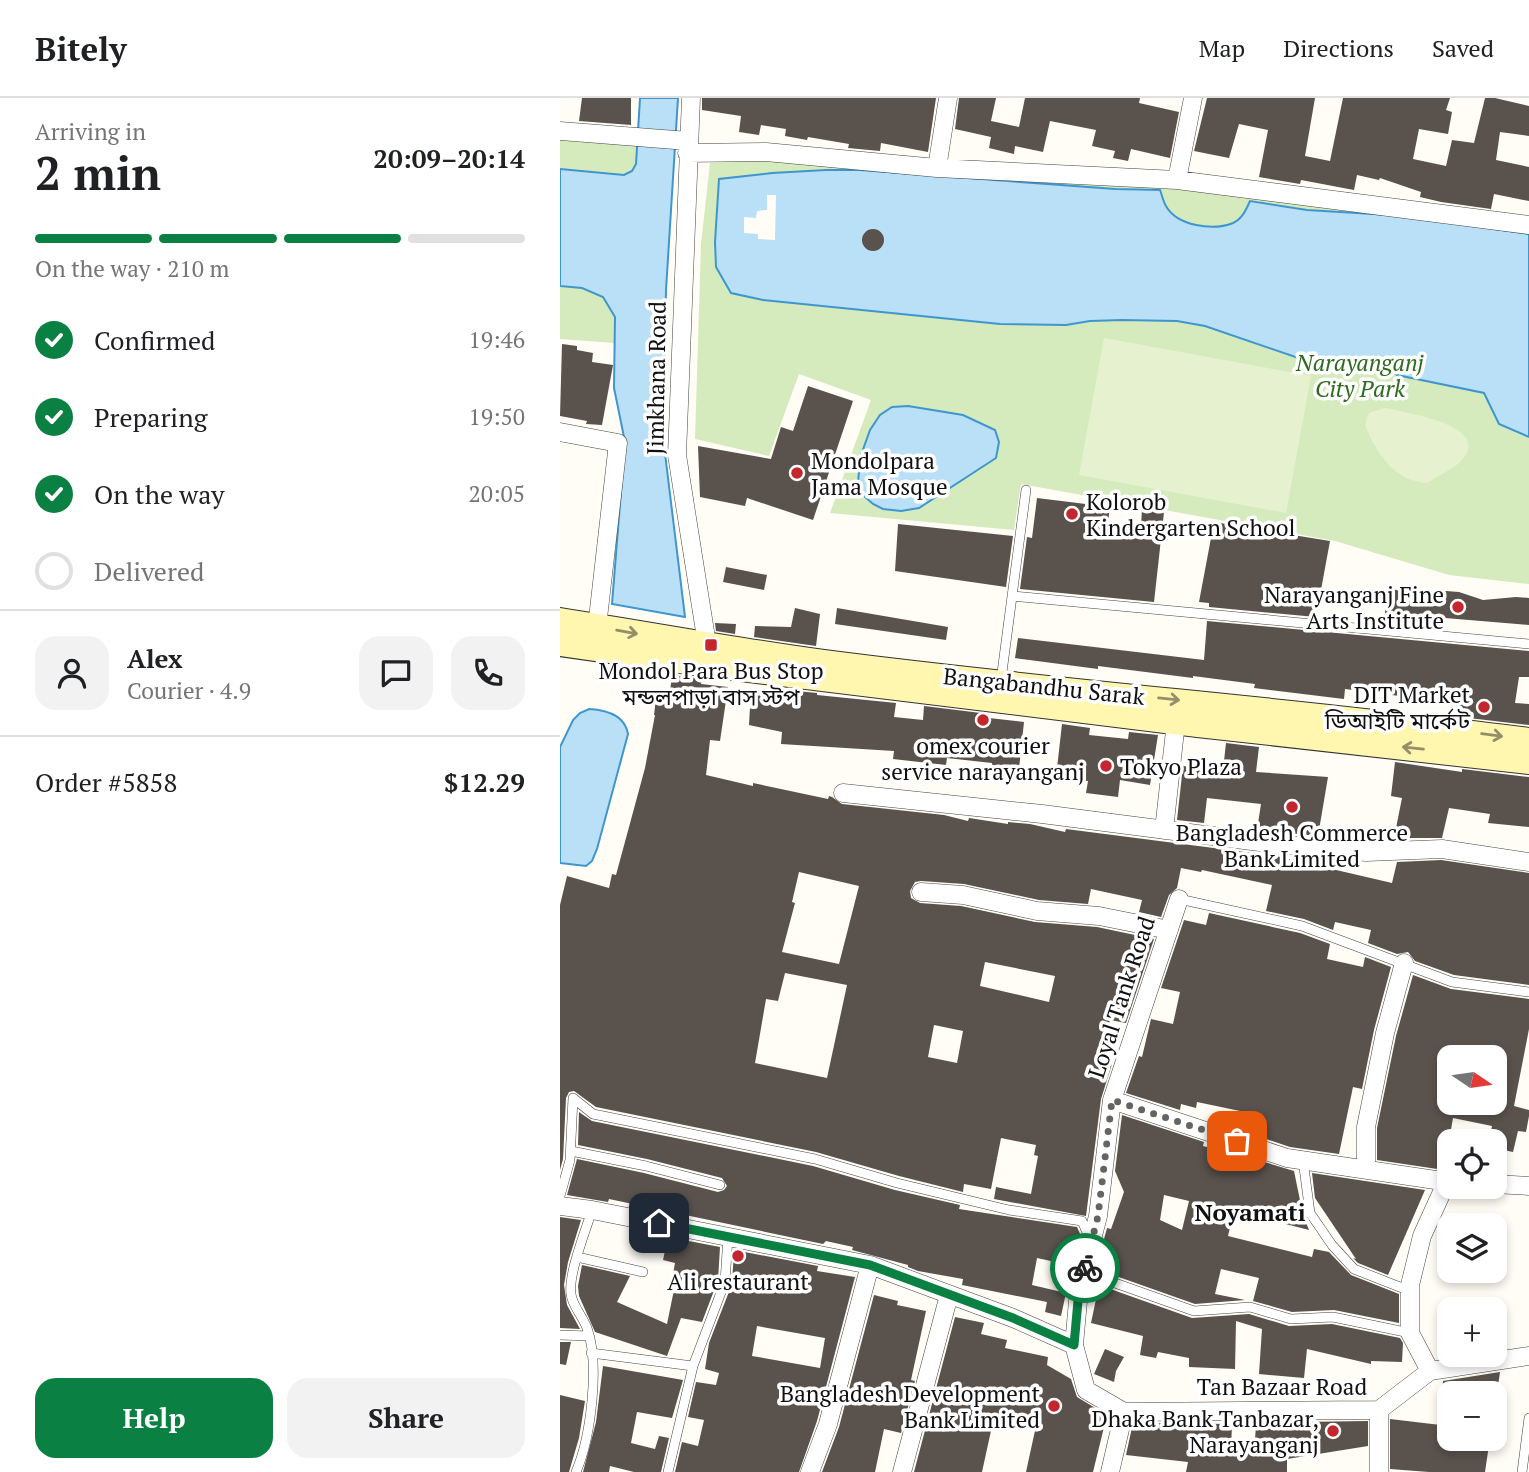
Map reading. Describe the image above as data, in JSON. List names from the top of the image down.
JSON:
{
  "streets": {
    "main road": ["Bangabandhu Sarak"],
    "street": ["Jimkhana Road", "Loyal Tank Road", "Tan Bazaar Road"]
  },
  "crossings": [
    ["Jimkhana Road", "Bangabandhu Sarak"]
  ],
  "districts": ["Noyamati"],
  "parks": ["Narayanganj City Park"],
  "places": {
    "other": [
      "Mondolpara Jama Mosque",
      "Kolorob Kindergarten School",
      "Narayanganj Fine Arts Institute",
      "DIT Market ডিআইটি মার্কেট",
      "omex courier service narayanganj",
      "Tokyo Plaza",
      "Bangladesh Commerce Bank Limited",
      "Ali restaurant",
      "Bangladesh Development Bank Limited",
      "Dhaka Bank Tanbazar, Narayanganj"
    ],
    "transit": ["Mondol Para Bus Stop মন্ডলপাড়া বাস স্টপ"]
  },
  "north": "right",
  "page": {
    "header": "Bitely",
    "nav": ["Map", "Directions", "Saved"],
    "heading": ["2 min", "Arriving in", "20:09–20:14"],
    "panel": [
      "Alex",
      "Courier · 4.9",
      "Order #5858",
      "$12.29"
    ],
    "bar": "On the way · 210 m",
    "list": [
      ["Confirmed", "19:46"],
      ["Preparing", "19:50"],
      ["On the way", "20:05"],
      "Delivered"
    ],
    "map_buttons": ["+", "−"],
    "buttons": ["Help", "Share"]
  }
}
